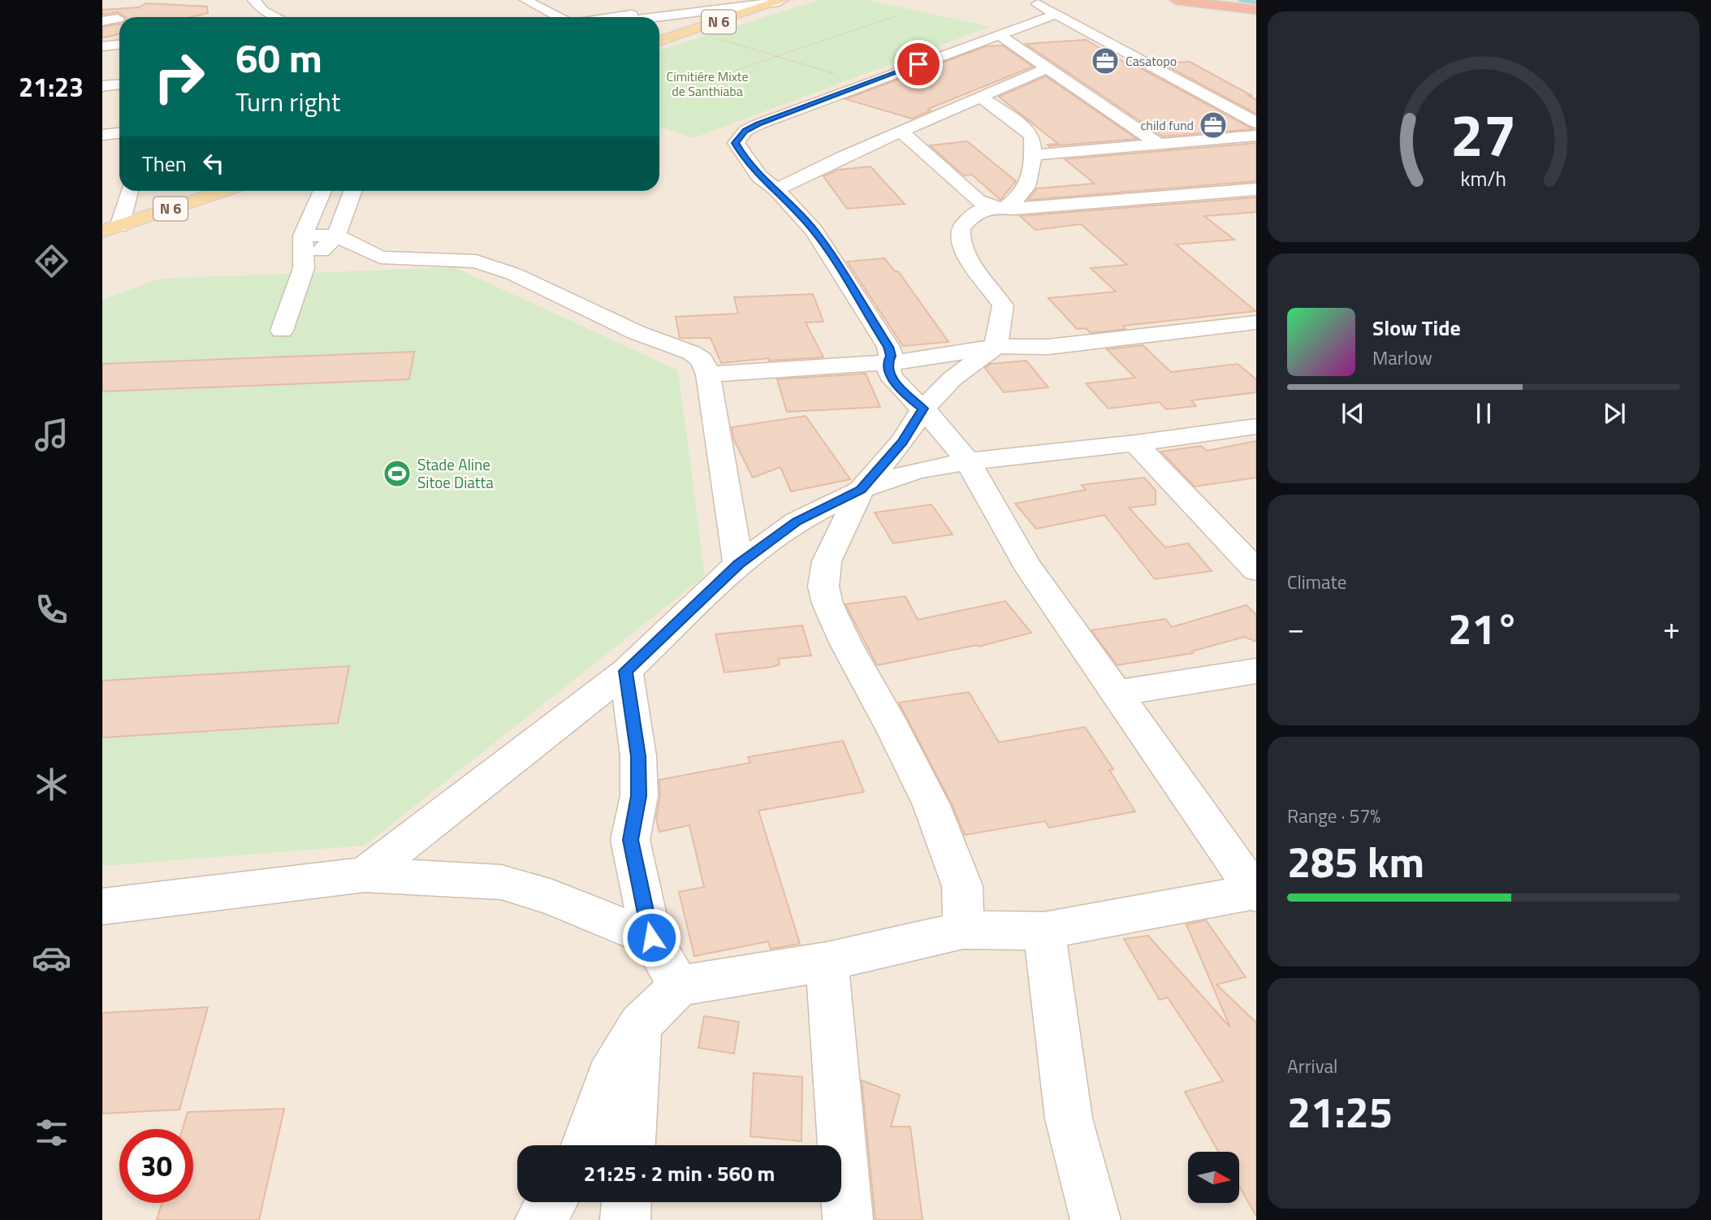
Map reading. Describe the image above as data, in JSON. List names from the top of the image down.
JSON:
{
  "streets": {
    "main road": ["N 6"]
  },
  "parks": ["Cimitiére Mixte de Santhiaba"],
  "places": {
    "office": ["Casatopo", "child fund"],
    "sports": ["Stade Aline Sitoe Diatta"]
  },
  "north": "right",
  "page": {
    "tabs": "21:23",
    "turn": ["60 m", "Turn right"],
    "then": "Then",
    "song": ["Slow Tide", "Marlow"],
    "tile": [
      "Climate",
      ["Range · 57%", "285 km"],
      ["Arrival", "21:25"]
    ],
    "heat": ["−", "21°", "+"],
    "limit": "30",
    "trip": "21:25 · 2 min · 560 m",
    "gauge": ["27", "km/h"]
  }
}
